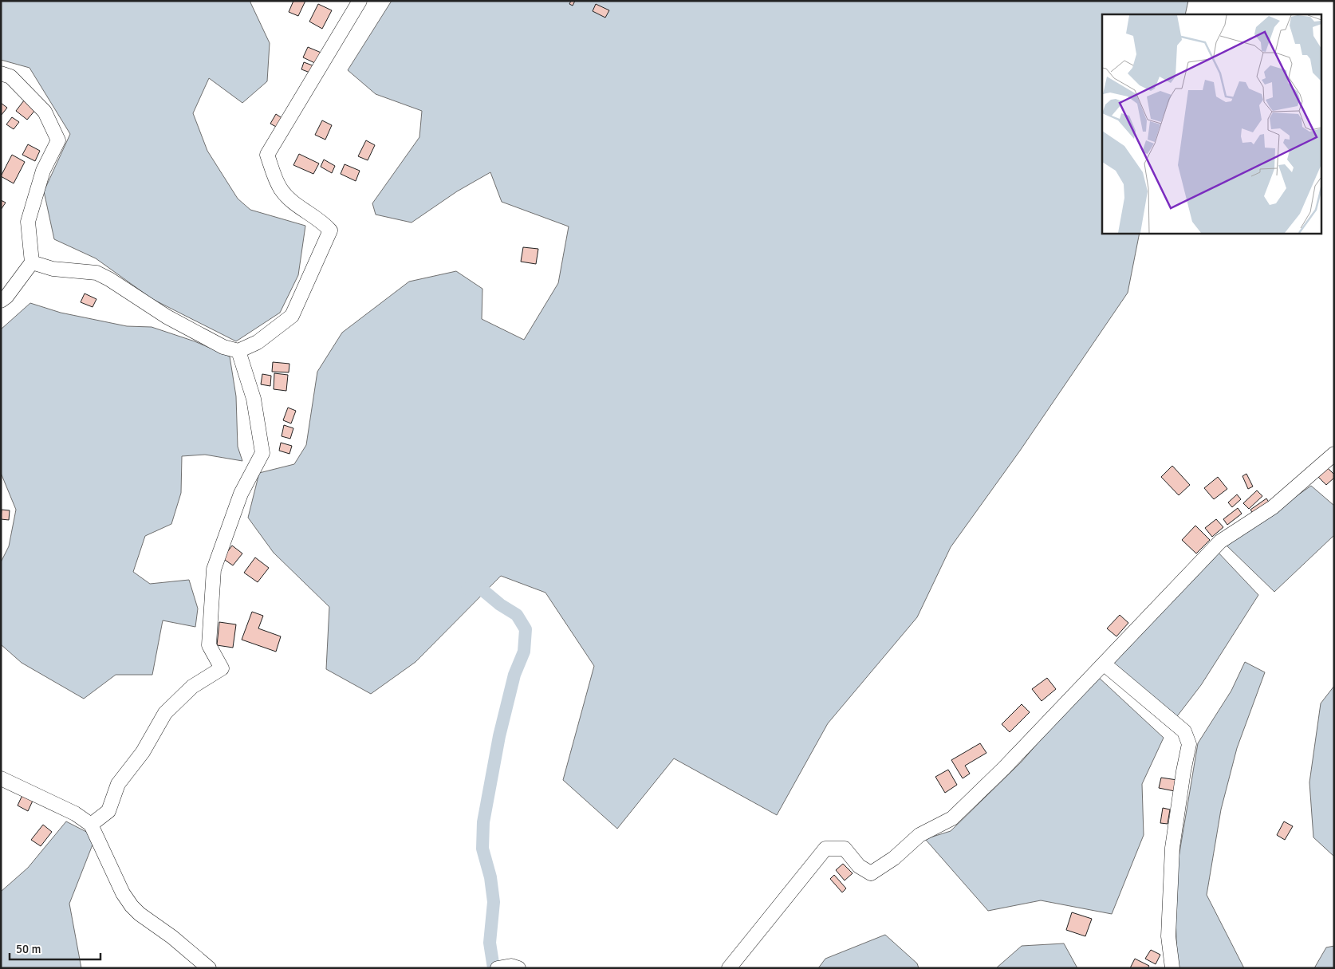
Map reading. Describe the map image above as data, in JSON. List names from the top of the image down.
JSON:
{
  "scale_bar": "50 m"
}
